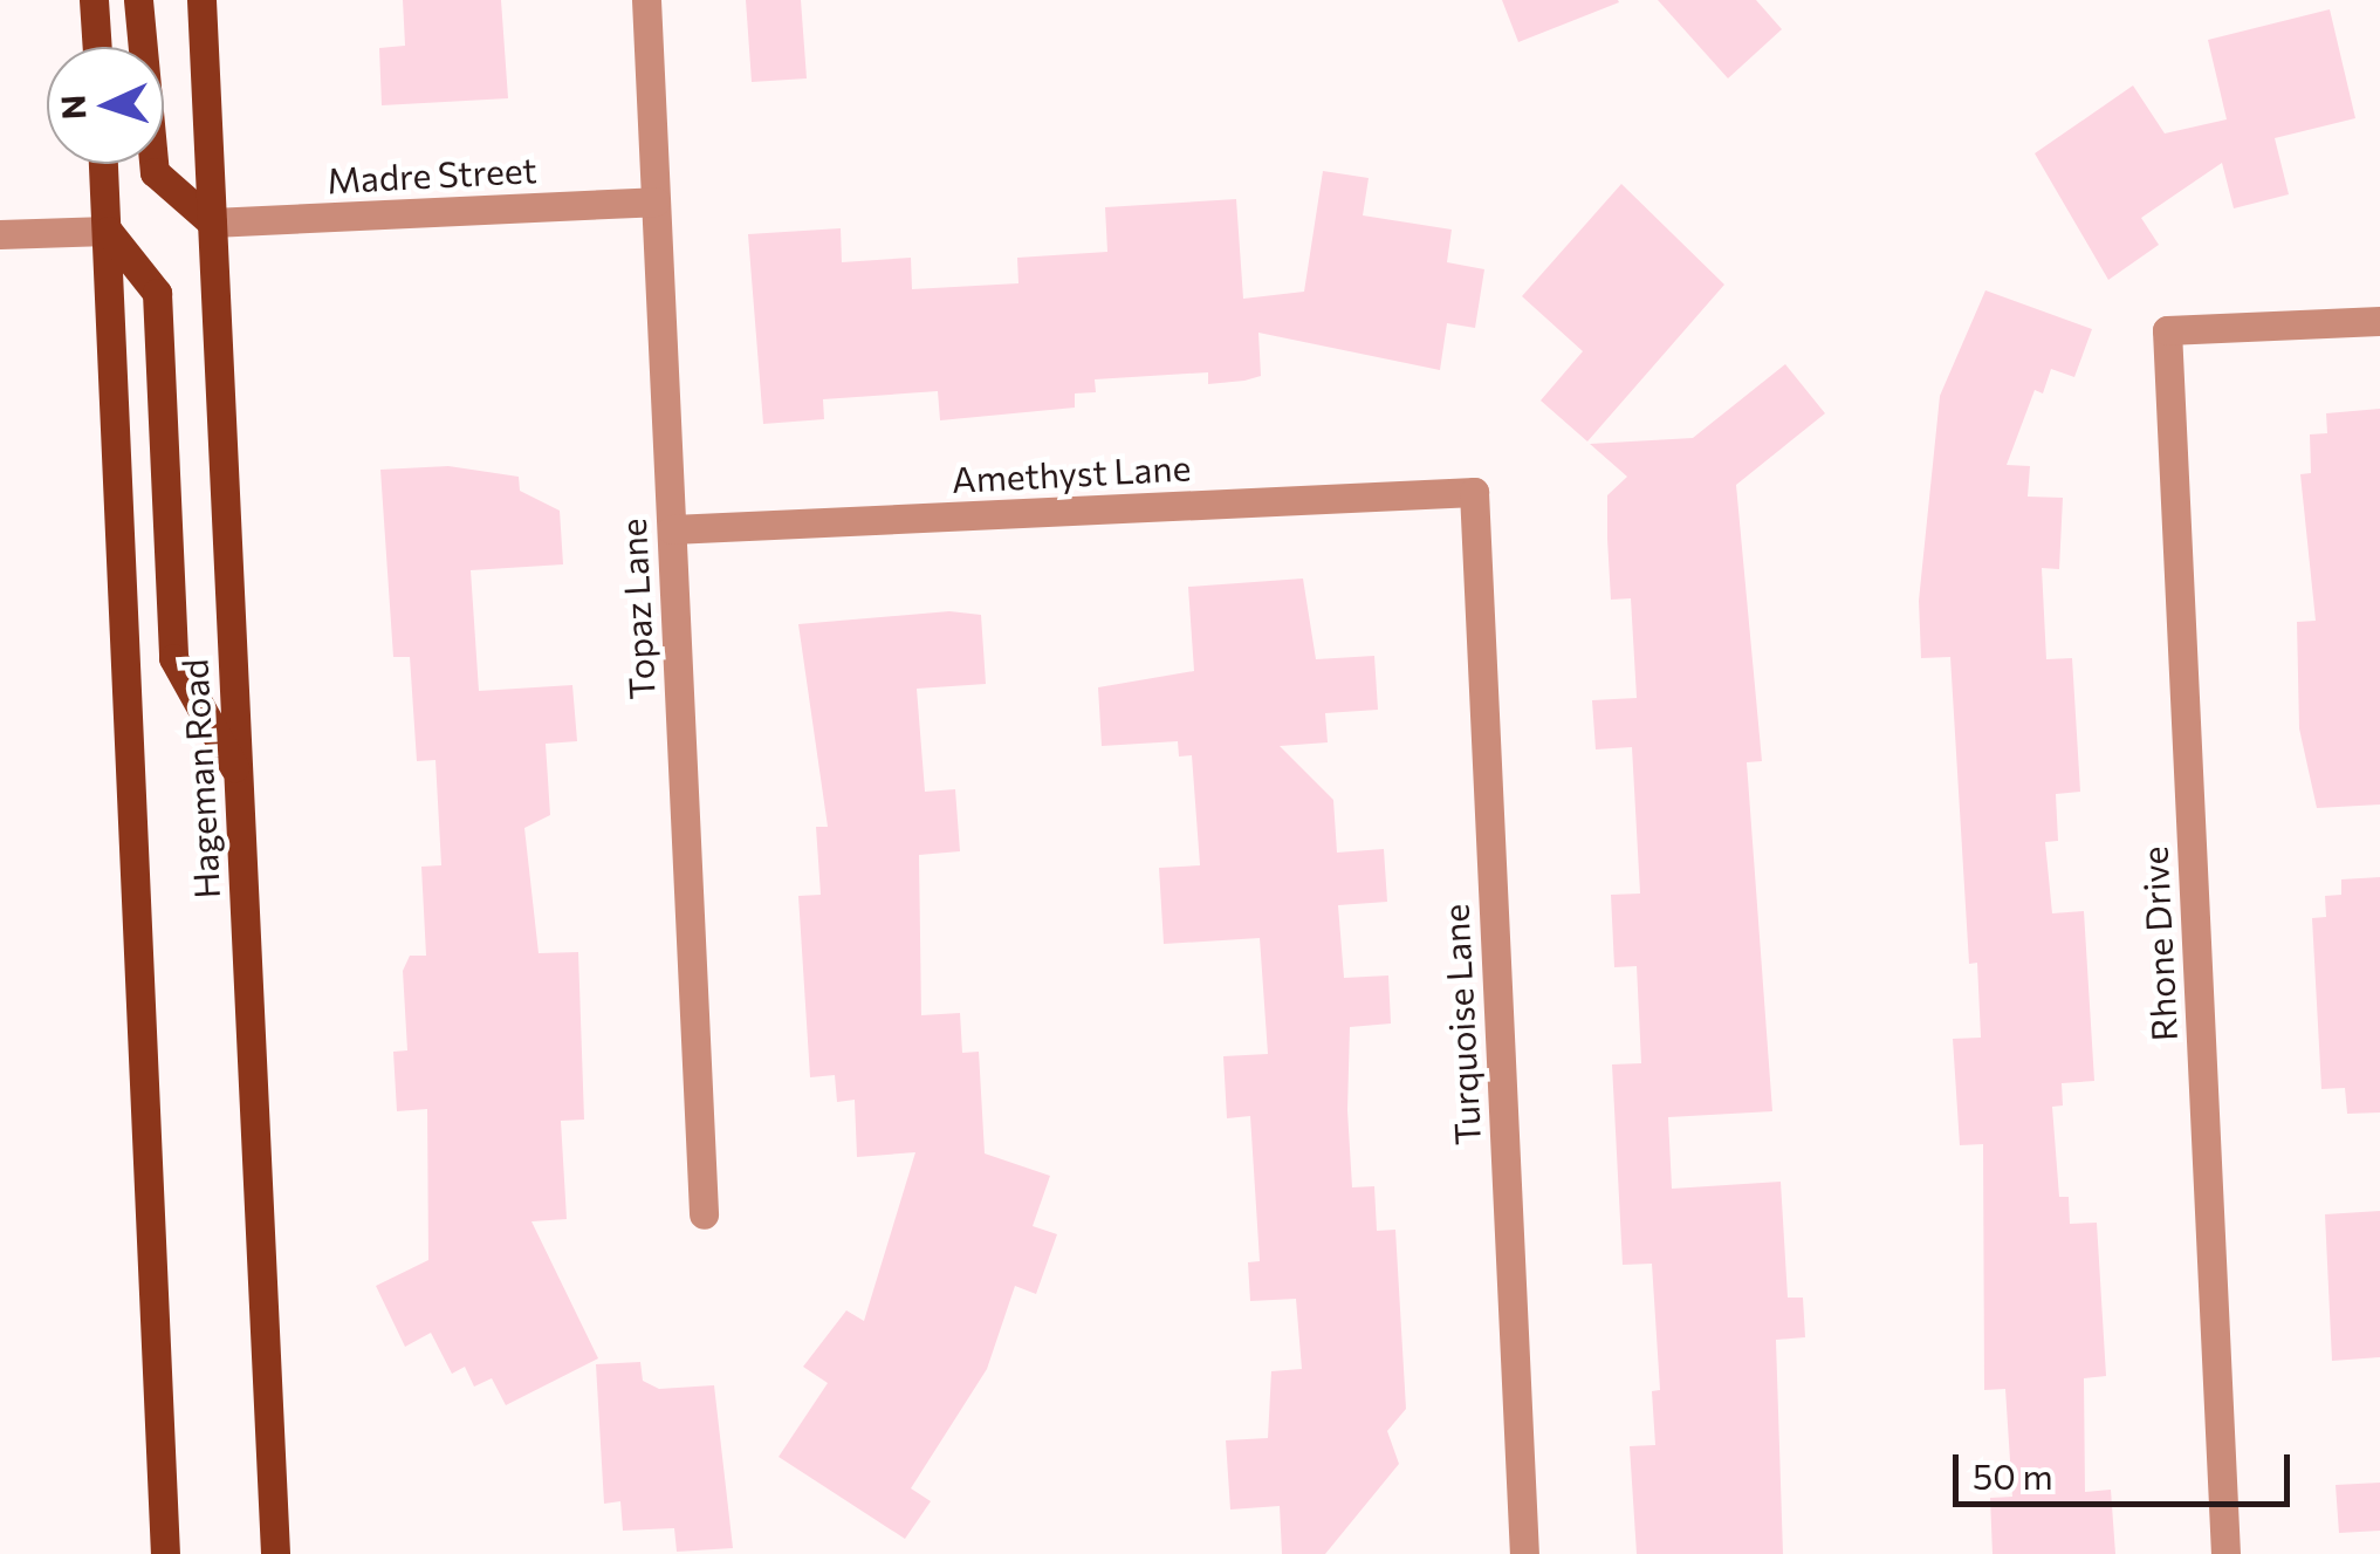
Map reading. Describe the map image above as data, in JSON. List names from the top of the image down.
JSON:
{
  "streets": {
    "main road": ["Hageman Road"],
    "street": [
      "Madre Street",
      "Amethyst Lane",
      "Topaz Lane",
      "Rhone Drive",
      "Turquoise Lane"
    ]
  },
  "crossings": [
    ["Madre Street", "Topaz Lane"],
    ["Madre Street", "Hageman Road"],
    ["Amethyst Lane", "Topaz Lane"],
    ["Amethyst Lane", "Turquoise Lane"]
  ],
  "scale_bar": "50 m",
  "north": "left"
}
